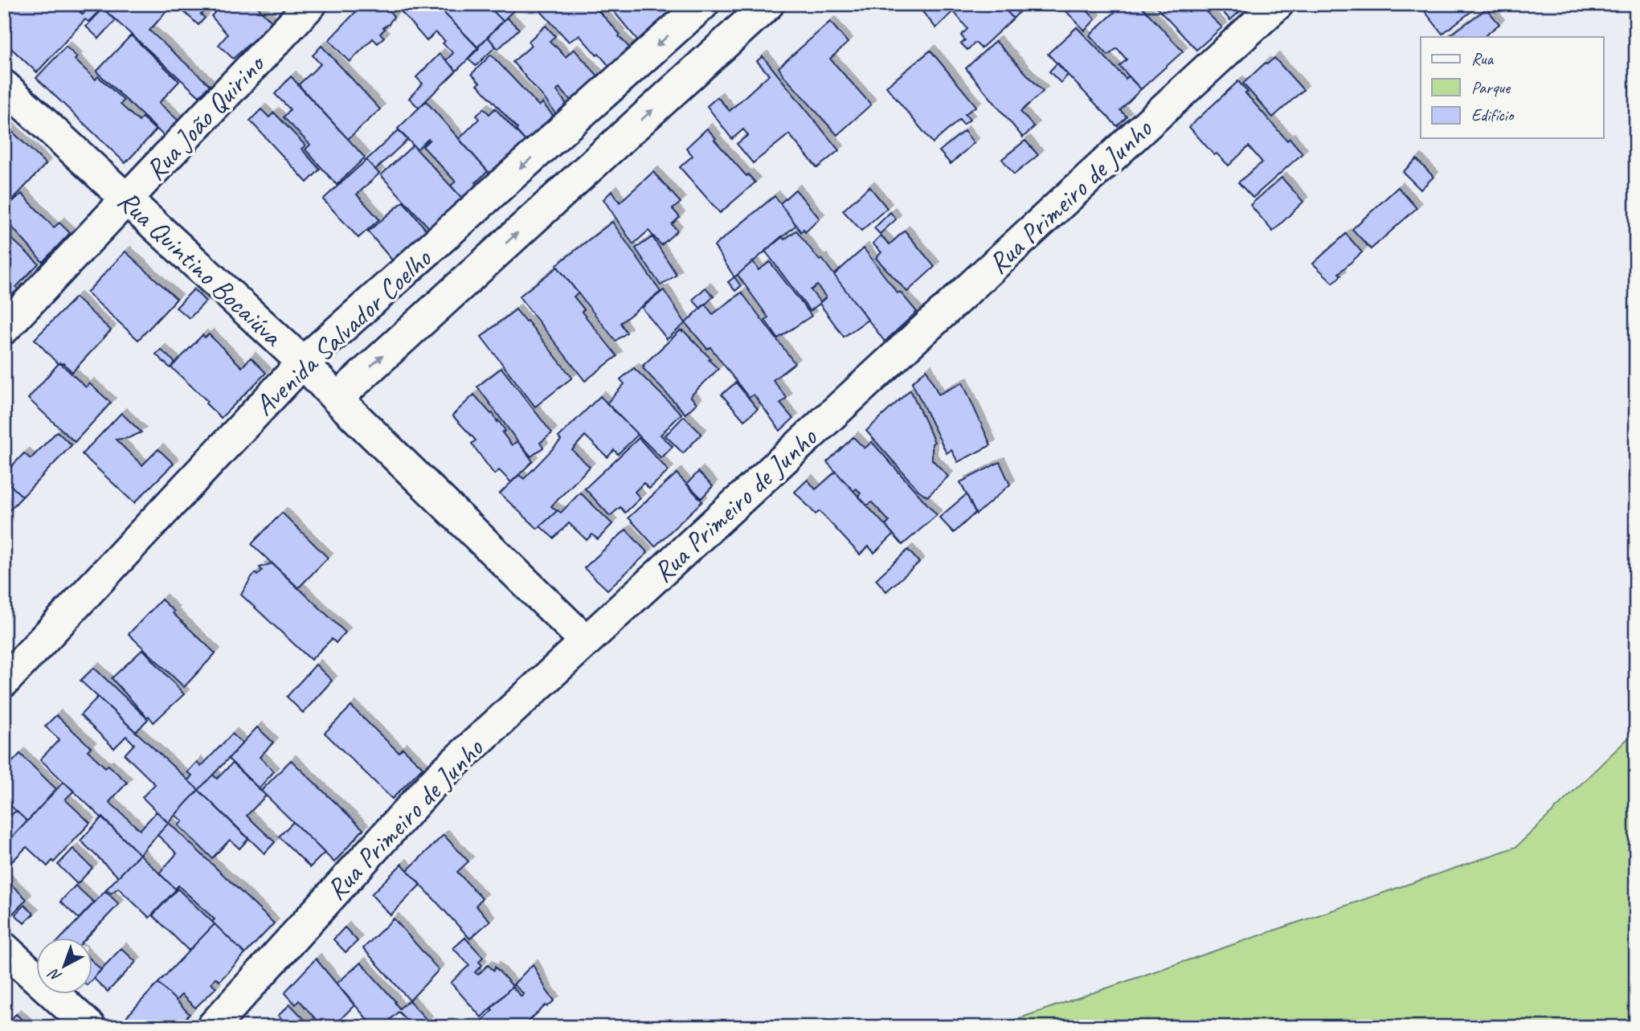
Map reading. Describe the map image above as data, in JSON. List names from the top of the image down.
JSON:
{
  "streets": {
    "street": [
      "Rua João Quirino",
      "Rua Primeiro de Junho",
      "Rua Quintino Bocaiúva",
      "Avenida Salvador Coelho"
    ]
  },
  "crossings": [
    ["Rua João Quirino", "Rua Quintino Bocaiúva"],
    ["Rua Primeiro de Junho", "Rua Quintino Bocaiúva"],
    ["Rua Quintino Bocaiúva", "Avenida Salvador Coelho"]
  ],
  "legend": ["Rua", "Parque", "Edifício"],
  "north": "bottom left"
}
